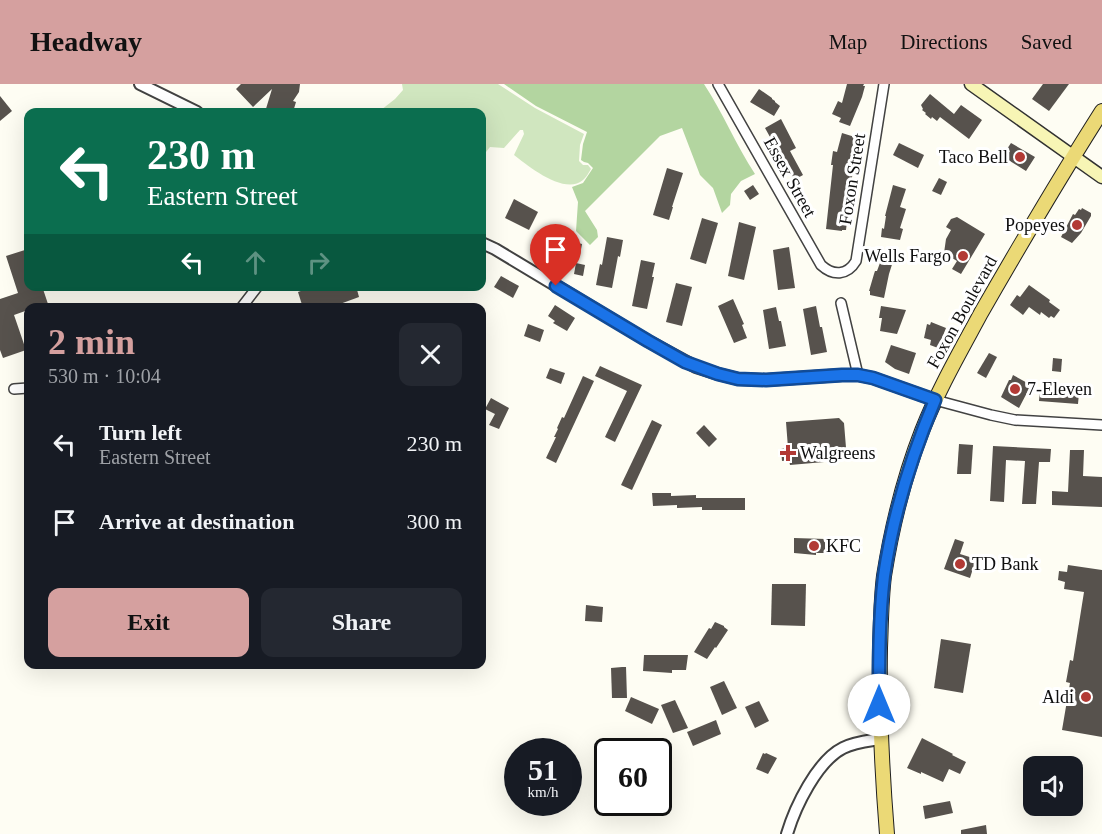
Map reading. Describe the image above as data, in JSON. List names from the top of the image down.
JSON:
{
  "streets": {
    "main road": ["Foxon Boulevard"],
    "street": ["Essex Street", "Foxon Street"]
  },
  "crossings": [
    ["Essex Street", "Foxon Street"]
  ],
  "places": {
    "other": [
      "Taco Bell",
      "Popeyes",
      "Wells Fargo",
      "7-Eleven",
      "KFC",
      "TD Bank",
      "Aldi"
    ],
    "health": ["Walgreens"]
  },
  "page": {
    "header": "Headway",
    "nav": ["Map", "Directions", "Saved"],
    "turn": ["230 m", "Eastern Street"],
    "heading": ["2 min", "530 m · 10:04"],
    "list": [
      {
        "name": "Turn left",
        "note": "Eastern Street",
        "value": "230 m"
      },
      {
        "name": "Arrive at destination",
        "value": "300 m"
      }
    ],
    "buttons": ["Exit", "Share"],
    "speed": "51 km/h",
    "limit": "60"
  }
}
